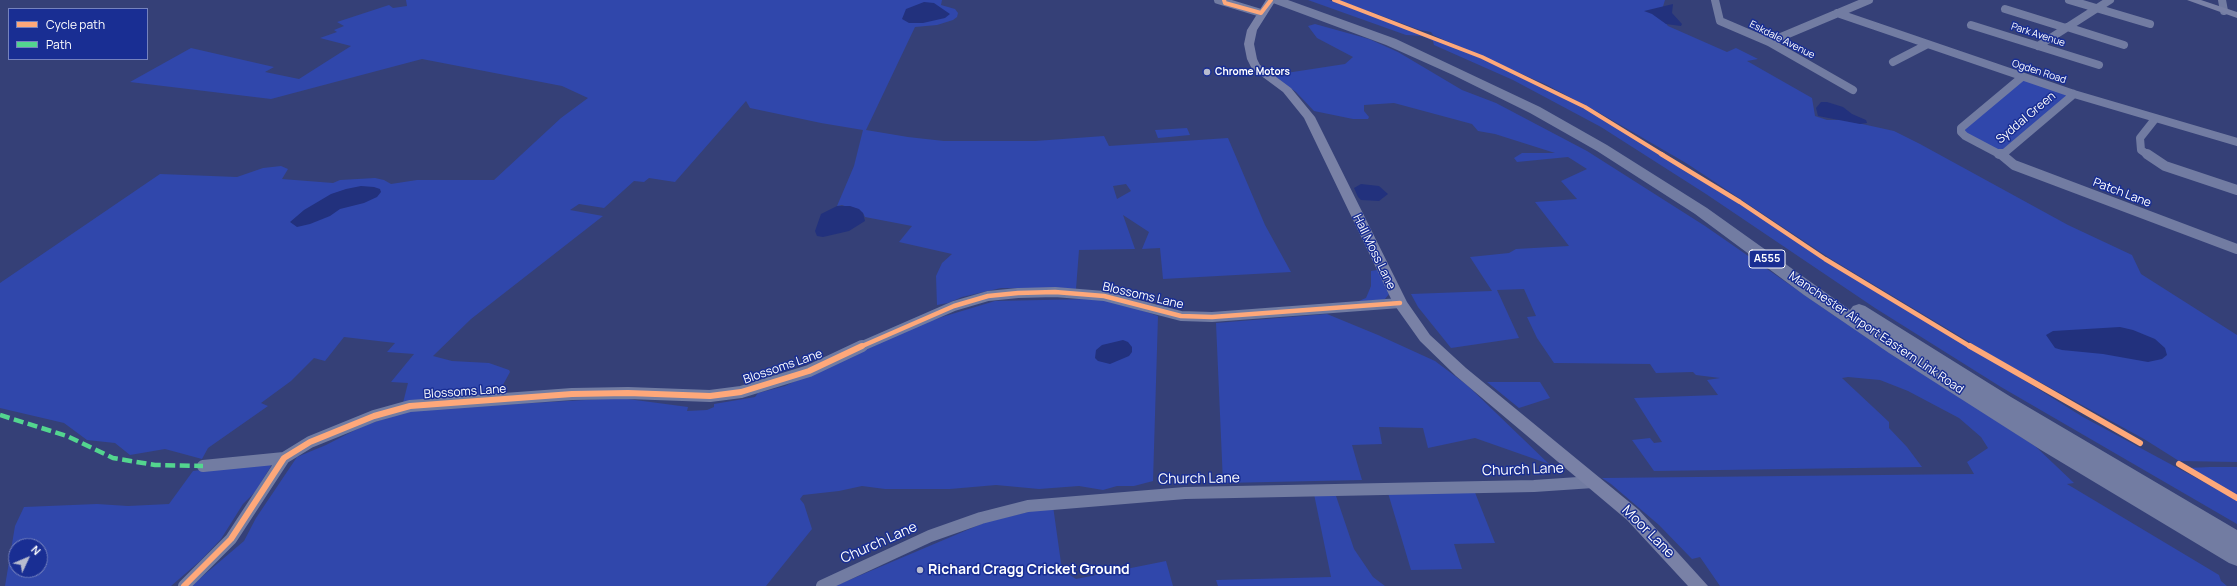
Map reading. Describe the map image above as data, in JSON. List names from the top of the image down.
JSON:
{
  "streets": {
    "highway": ["A555", "Manchester Airport Eastern Link Road"],
    "street": [
      "Park Avenue",
      "Eskdale Avenue",
      "Ogden Road",
      "Syddal Green",
      "Patch Lane",
      "Hall Moss Lane",
      "Blossoms Lane",
      "Church Lane",
      "Moor Lane"
    ]
  },
  "crossings": [
    ["Ogden Road", "Syddal Green"],
    ["Syddal Green", "Patch Lane"],
    ["Hall Moss Lane", "Blossoms Lane"],
    ["Hall Moss Lane", "Manchester Airport Eastern Link Road"],
    ["Hall Moss Lane", "Church Lane"],
    ["Hall Moss Lane", "Moor Lane"],
    ["Church Lane", "Moor Lane"]
  ],
  "places": ["Chrome Motors", "Richard Cragg Cricket Ground"],
  "legend": ["Cycle path", "Path"],
  "north": "top right"
}
